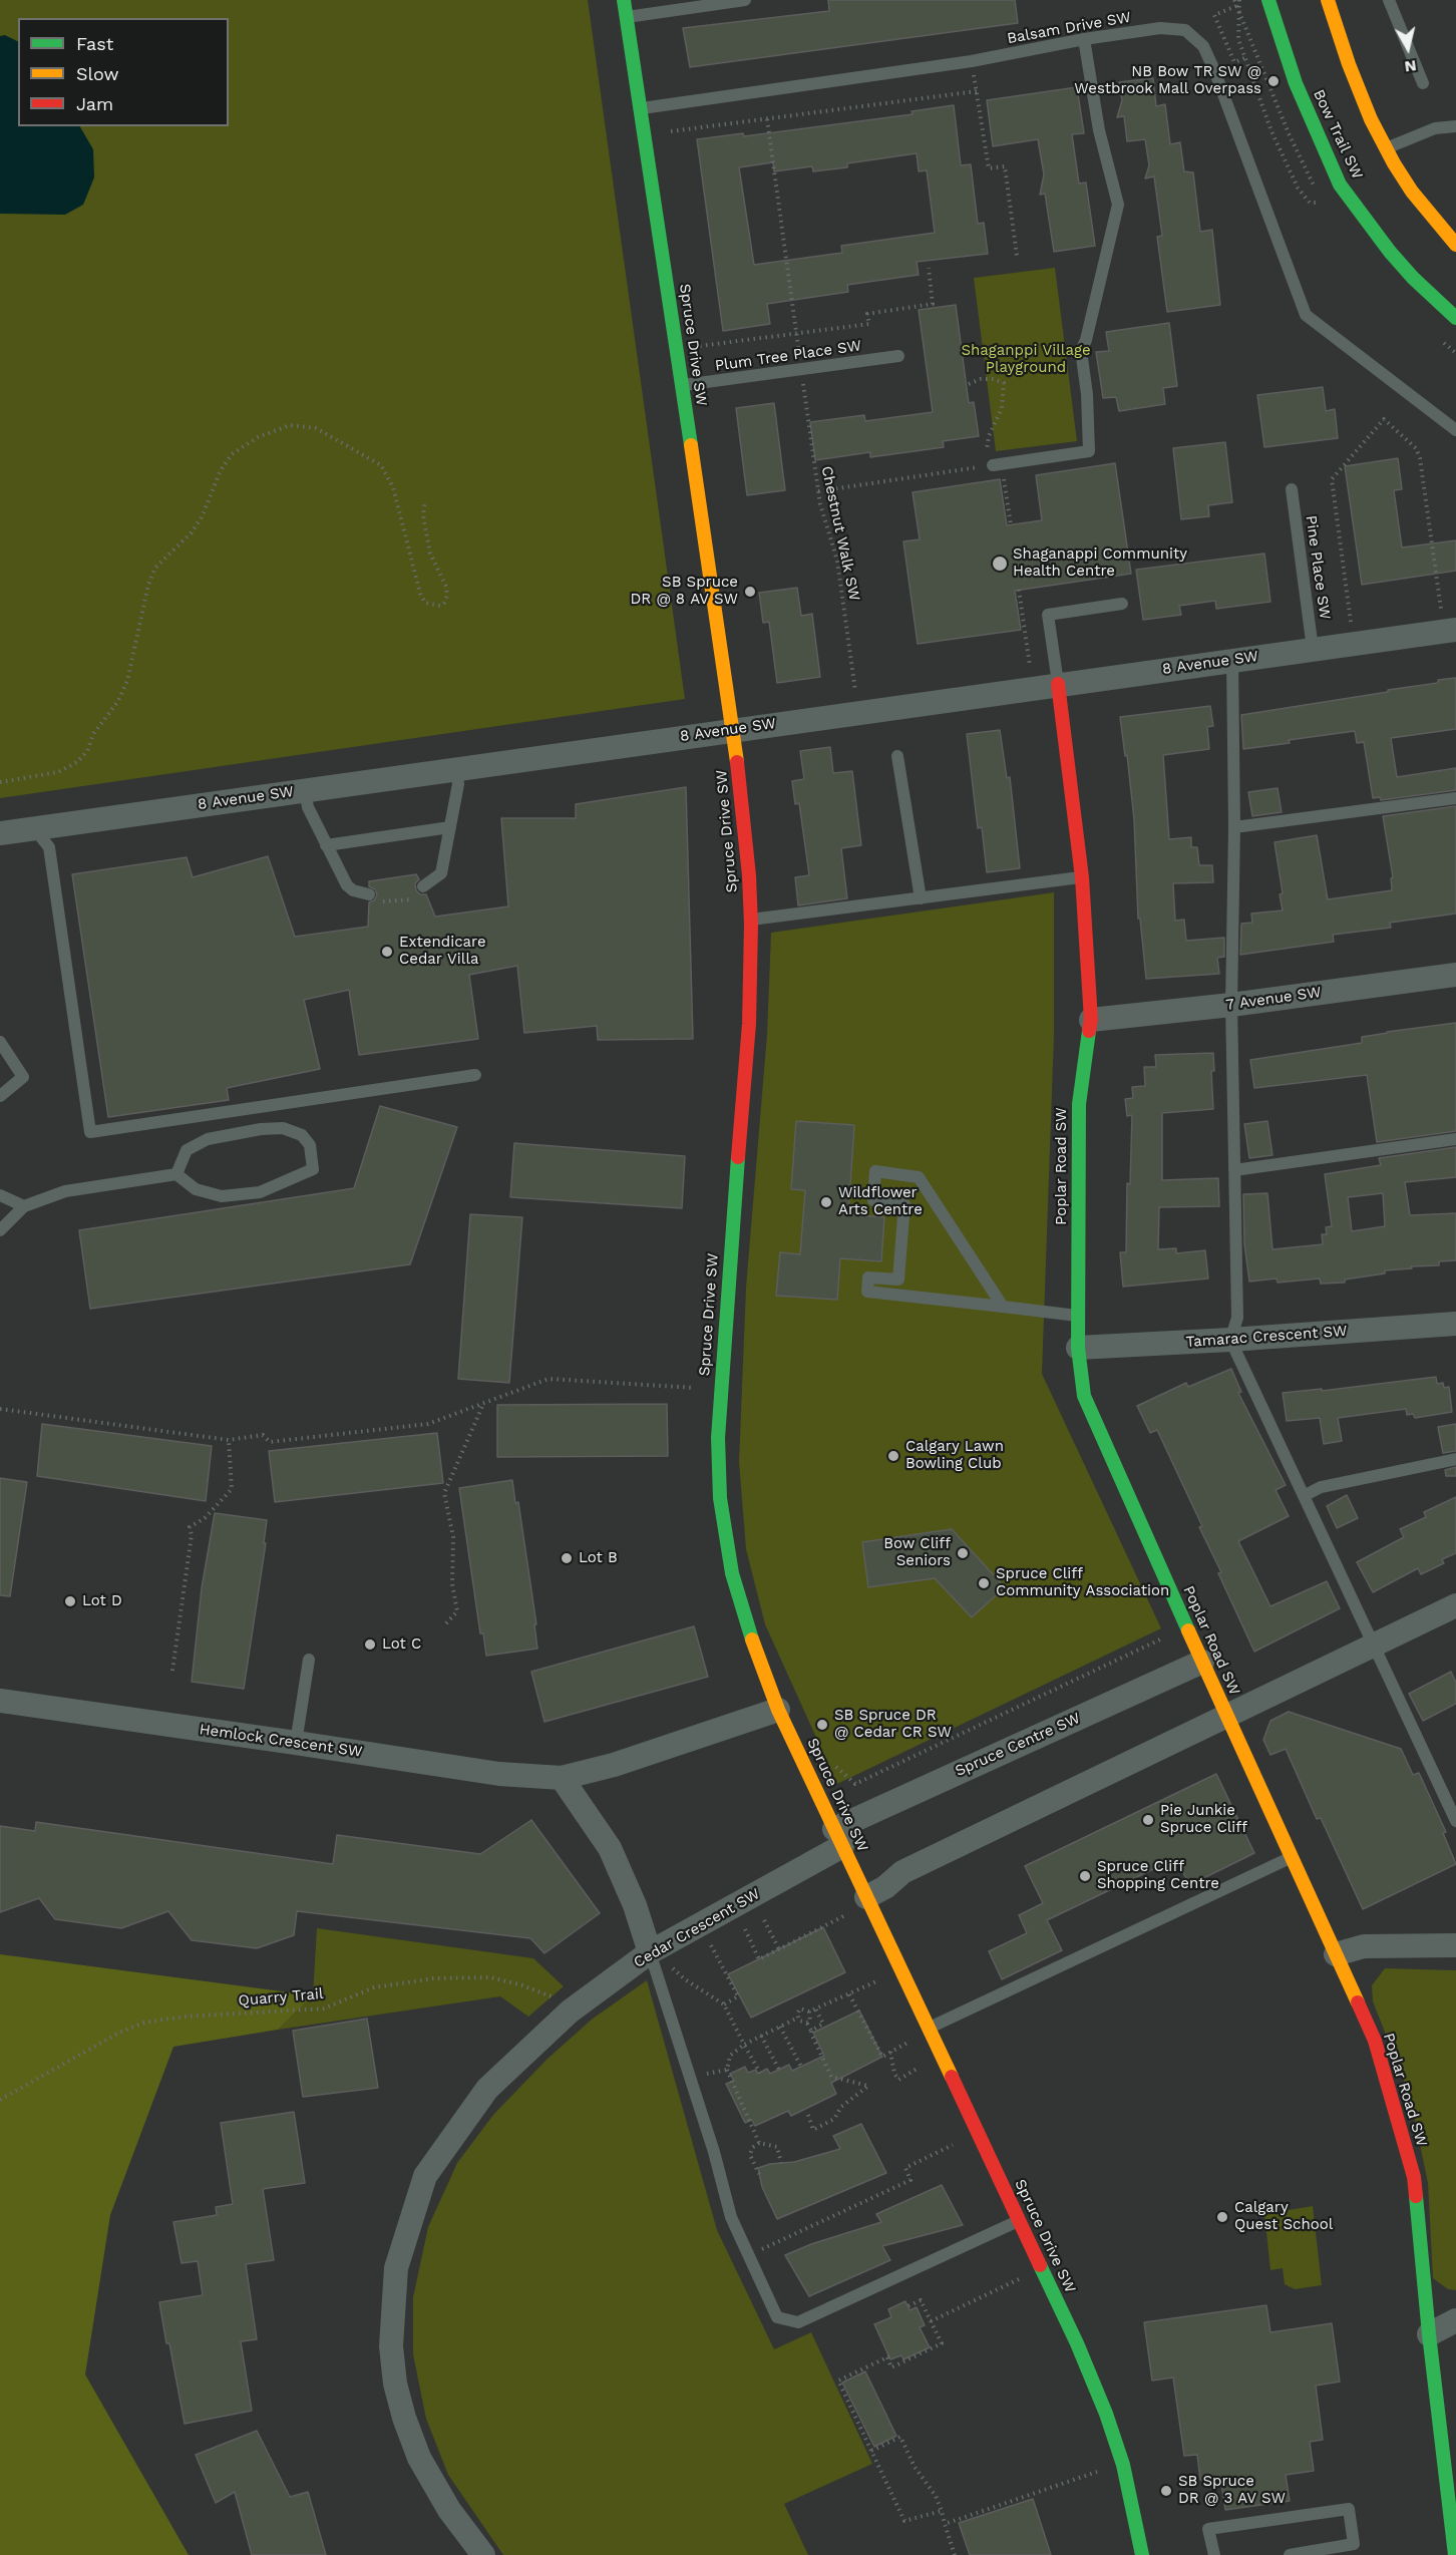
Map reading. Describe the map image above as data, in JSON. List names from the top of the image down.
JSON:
{
  "streets": {
    "street": [
      "Bow Trail SW",
      "Spruce Drive SW",
      "8 Avenue SW",
      "7 Avenue SW",
      "Poplar Road SW",
      "Tamarac Crescent SW",
      "Hemlock Crescent SW",
      "Spruce Centre SW",
      "Cedar Crescent SW"
    ],
    "lane": ["Balsam Drive SW", "Plum Tree Place SW", "Pine Place SW"],
    "path": ["Chestnut Walk SW", "Quarry Trail"]
  },
  "crossings": [
    ["Balsam Drive SW", "Spruce Drive SW"],
    ["Spruce Drive SW", "Plum Tree Place SW"],
    ["Spruce Drive SW", "8 Avenue SW"],
    ["Spruce Drive SW", "Hemlock Crescent SW"],
    ["Spruce Drive SW", "Spruce Centre SW"],
    ["Spruce Drive SW", "Cedar Crescent SW"],
    ["Pine Place SW", "8 Avenue SW"],
    ["8 Avenue SW", "Poplar Road SW"],
    ["7 Avenue SW", "Poplar Road SW"],
    ["Poplar Road SW", "Tamarac Crescent SW"],
    ["Poplar Road SW", "Spruce Centre SW"],
    ["Spruce Centre SW", "Cedar Crescent SW"],
    ["Cedar Crescent SW", "Quarry Trail"]
  ],
  "parks": ["Shaganppi Village Playground"],
  "places": [
    "NB Bow TR SW @ Westbrook Mall Overpass",
    "Shaganappi Community Health Centre",
    "SB Spruce DR @ 8 AV SW",
    "Extendicare Cedar Villa",
    "Wildflower Arts Centre",
    "Calgary Lawn Bowling Club",
    "Bow Cliff Seniors",
    "Lot B",
    "Spruce Cliff Community Association",
    "Lot D",
    "Lot C",
    "SB Spruce DR @ Cedar CR SW",
    "Pie Junkie Spruce Cliff",
    "Spruce Cliff Shopping Centre",
    "Calgary Quest School",
    "SB Spruce DR @ 3 AV SW"
  ],
  "legend": ["Fast", "Slow", "Jam"],
  "north": "bottom"
}
